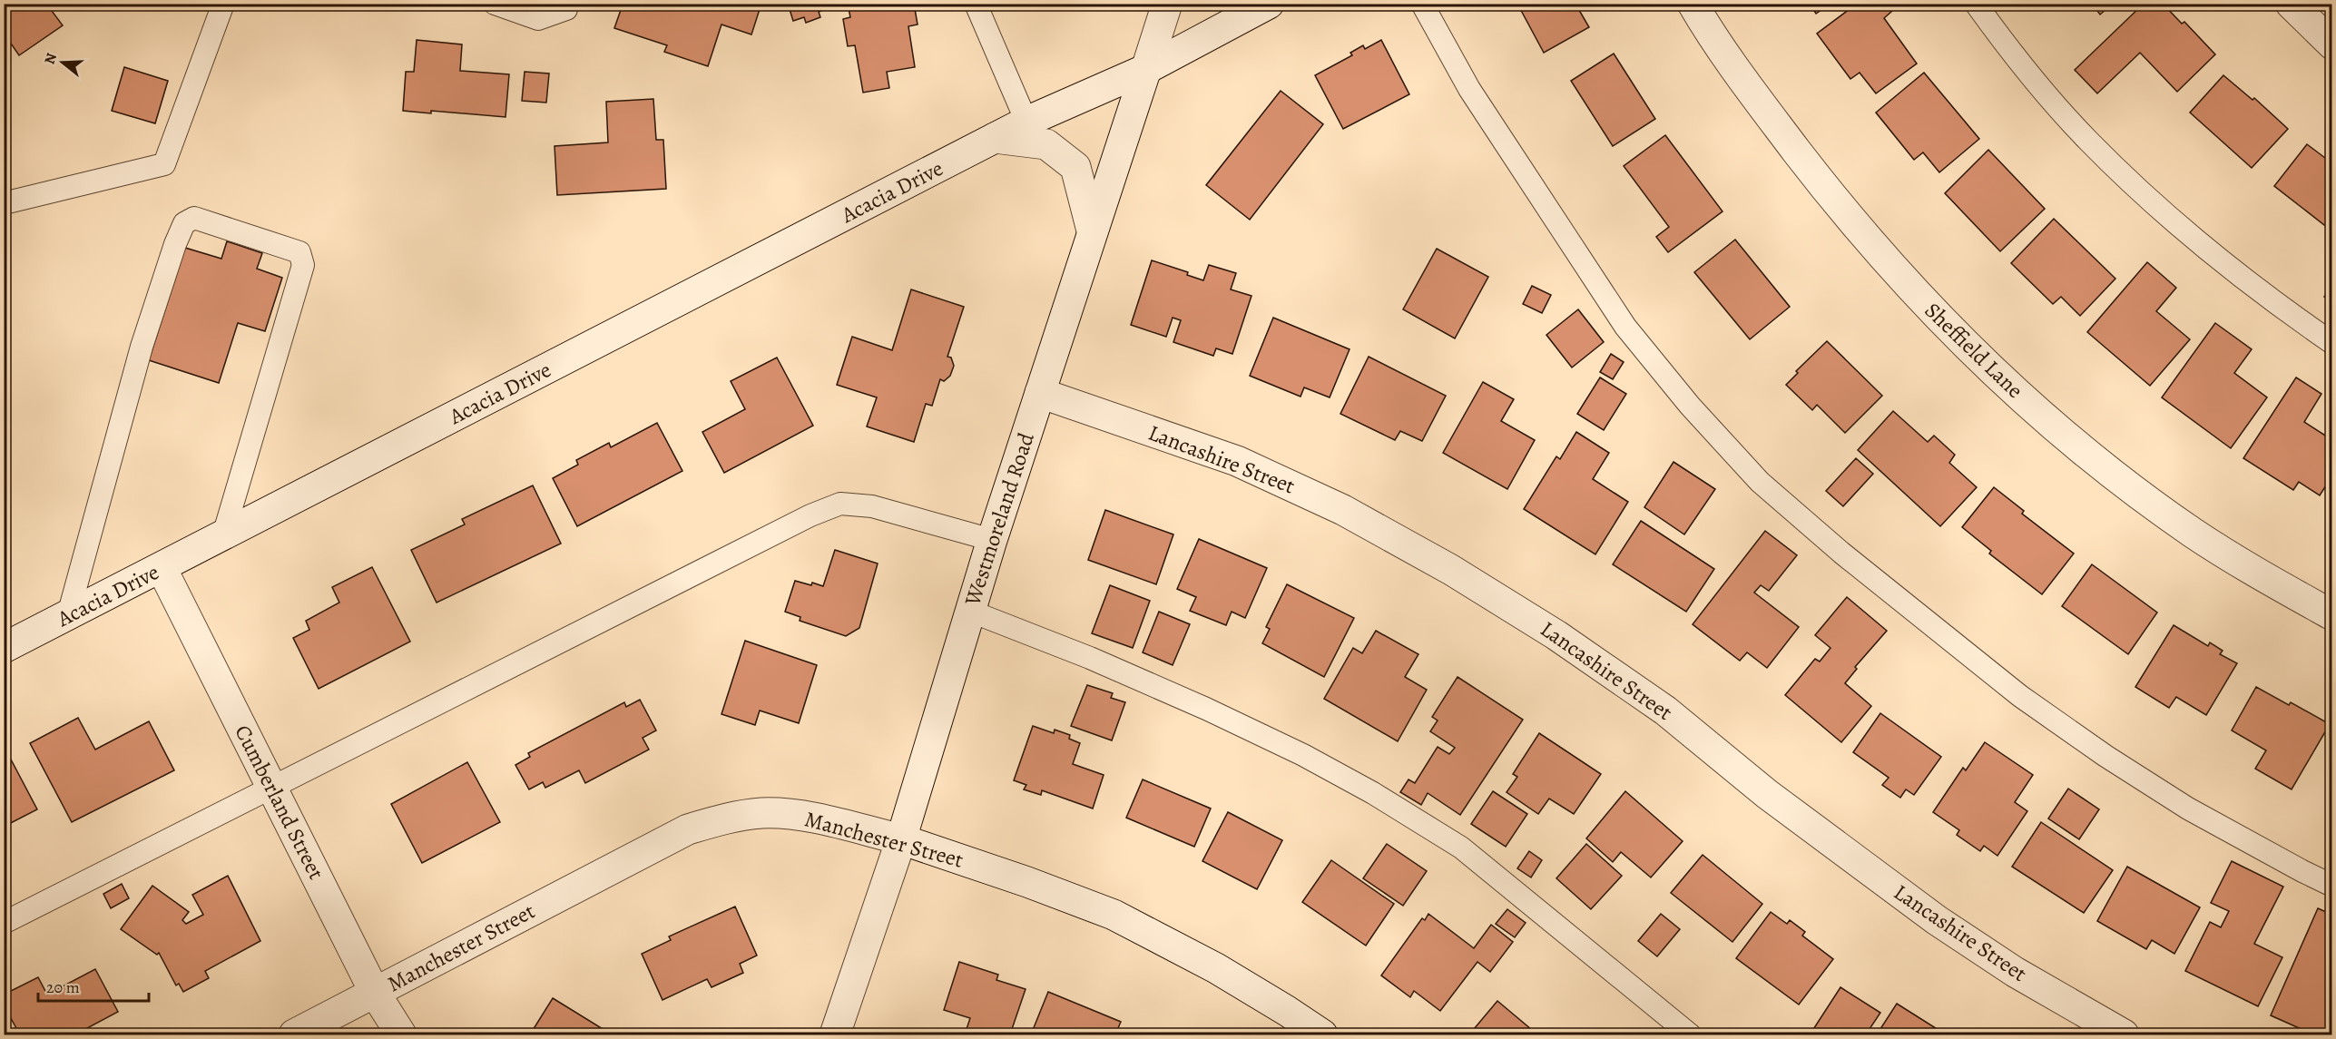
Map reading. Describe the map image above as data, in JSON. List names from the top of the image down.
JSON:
{
  "streets": {
    "street": [
      "Acacia Drive",
      "Sheffield Lane",
      "Lancashire Street",
      "Westmoreland Road",
      "Cumberland Street",
      "Manchester Street"
    ]
  },
  "crossings": [
    ["Acacia Drive", "Westmoreland Road"],
    ["Acacia Drive", "Cumberland Street"],
    ["Lancashire Street", "Westmoreland Road"],
    ["Westmoreland Road", "Manchester Street"],
    ["Cumberland Street", "Manchester Street"]
  ],
  "scale_bar": "20 m",
  "north": "left"
}
